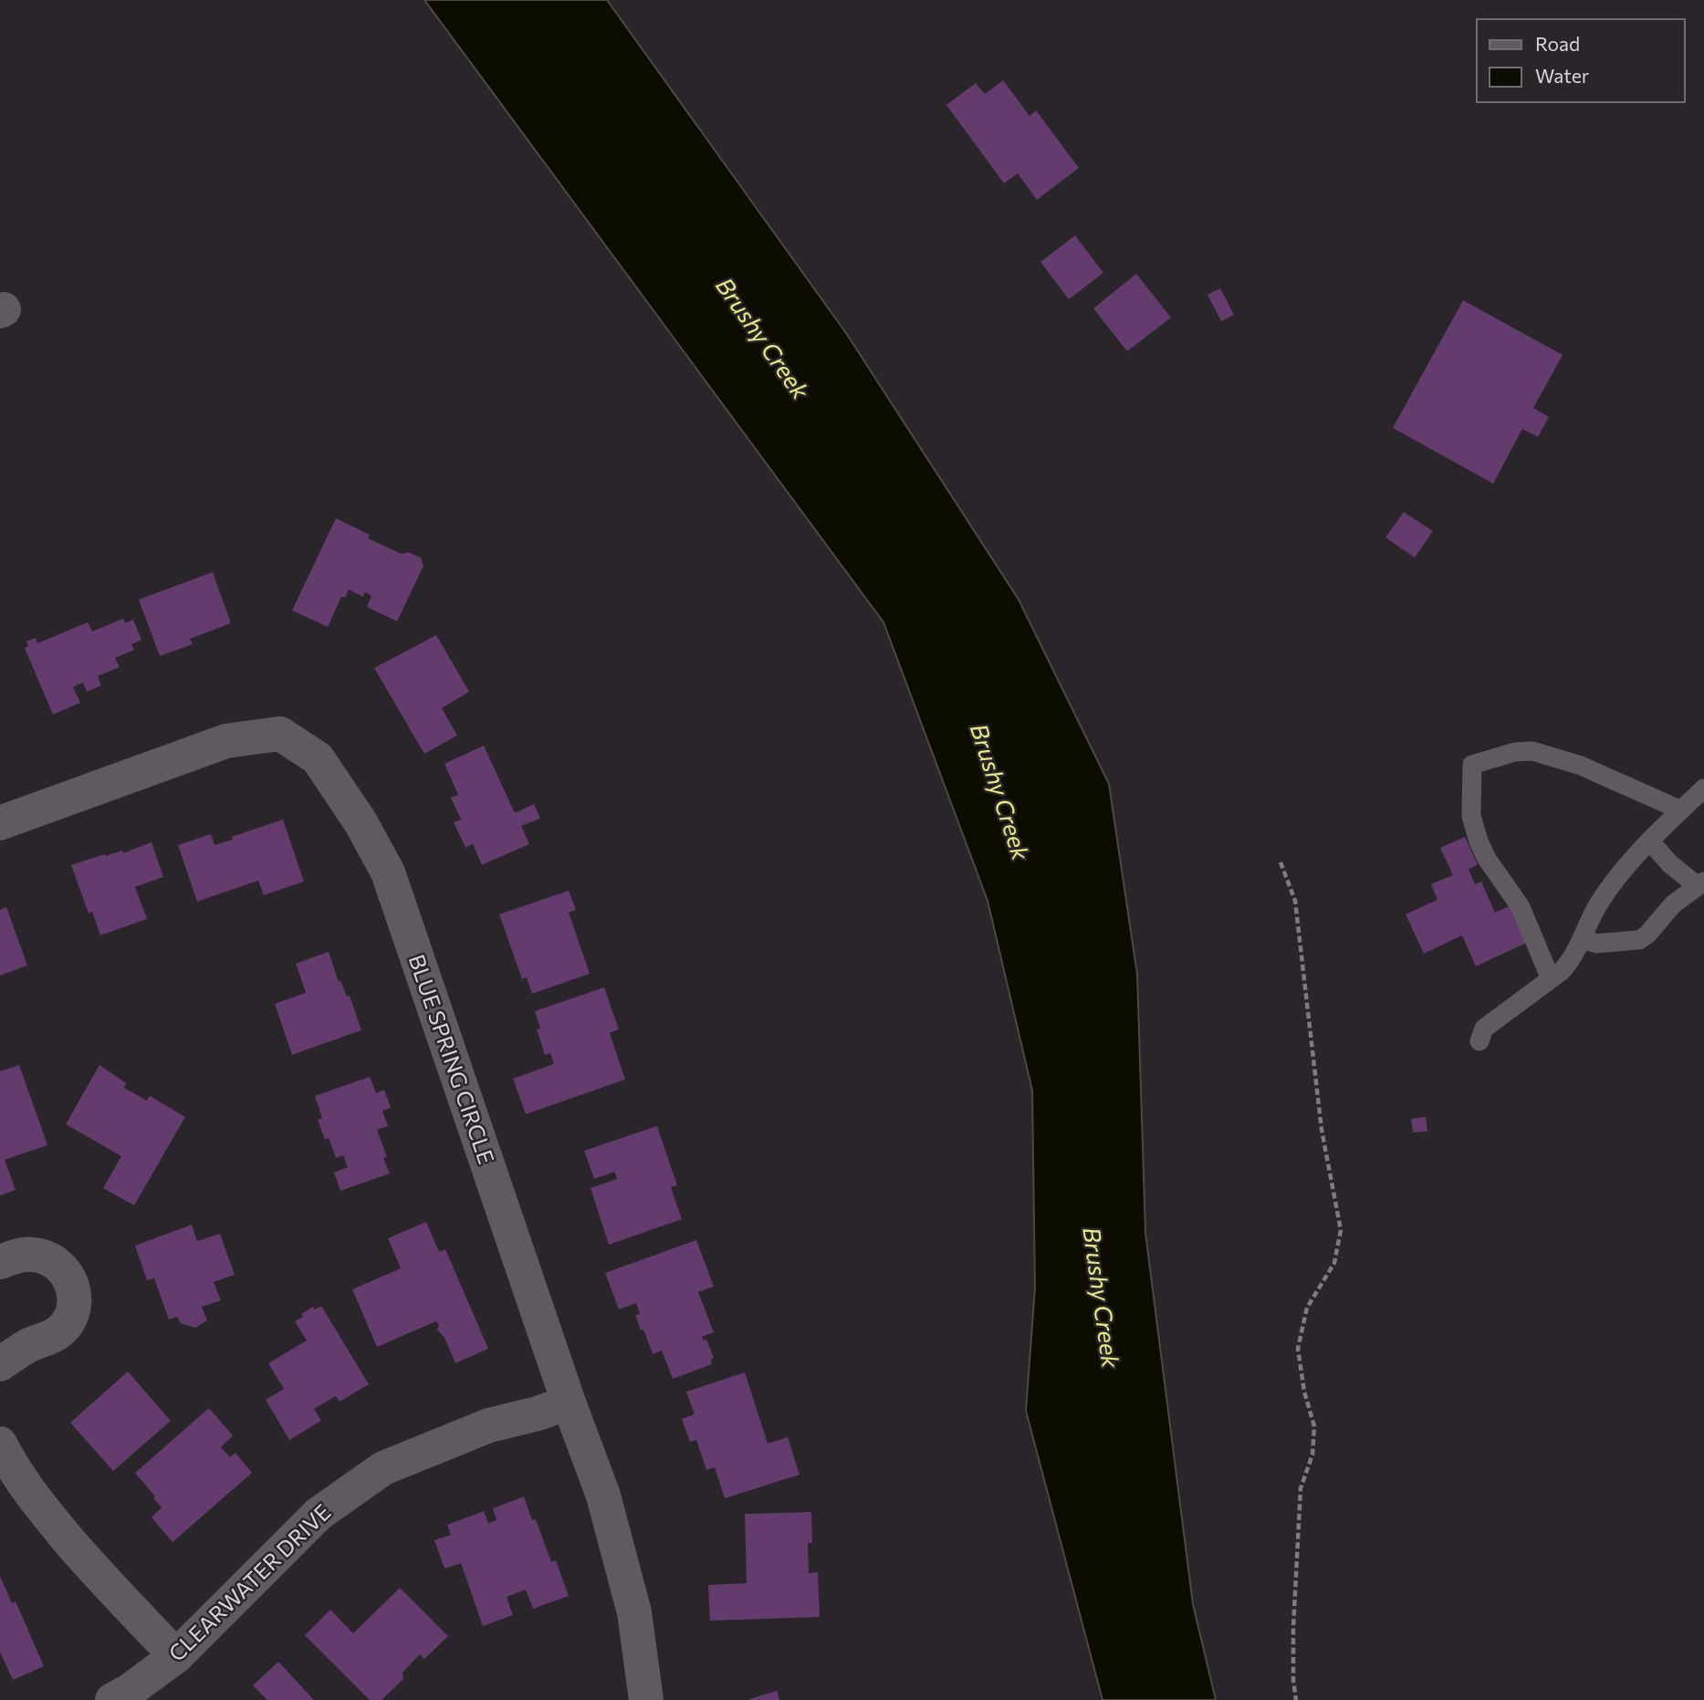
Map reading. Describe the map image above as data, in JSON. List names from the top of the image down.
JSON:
{
  "streets": {
    "street": ["BLUE SPRING CIRCLE", "CLEARWATER DRIVE"]
  },
  "crossings": [
    ["BLUE SPRING CIRCLE", "CLEARWATER DRIVE"]
  ],
  "water": ["Brushy Creek"],
  "legend": ["Road", "Water"]
}
